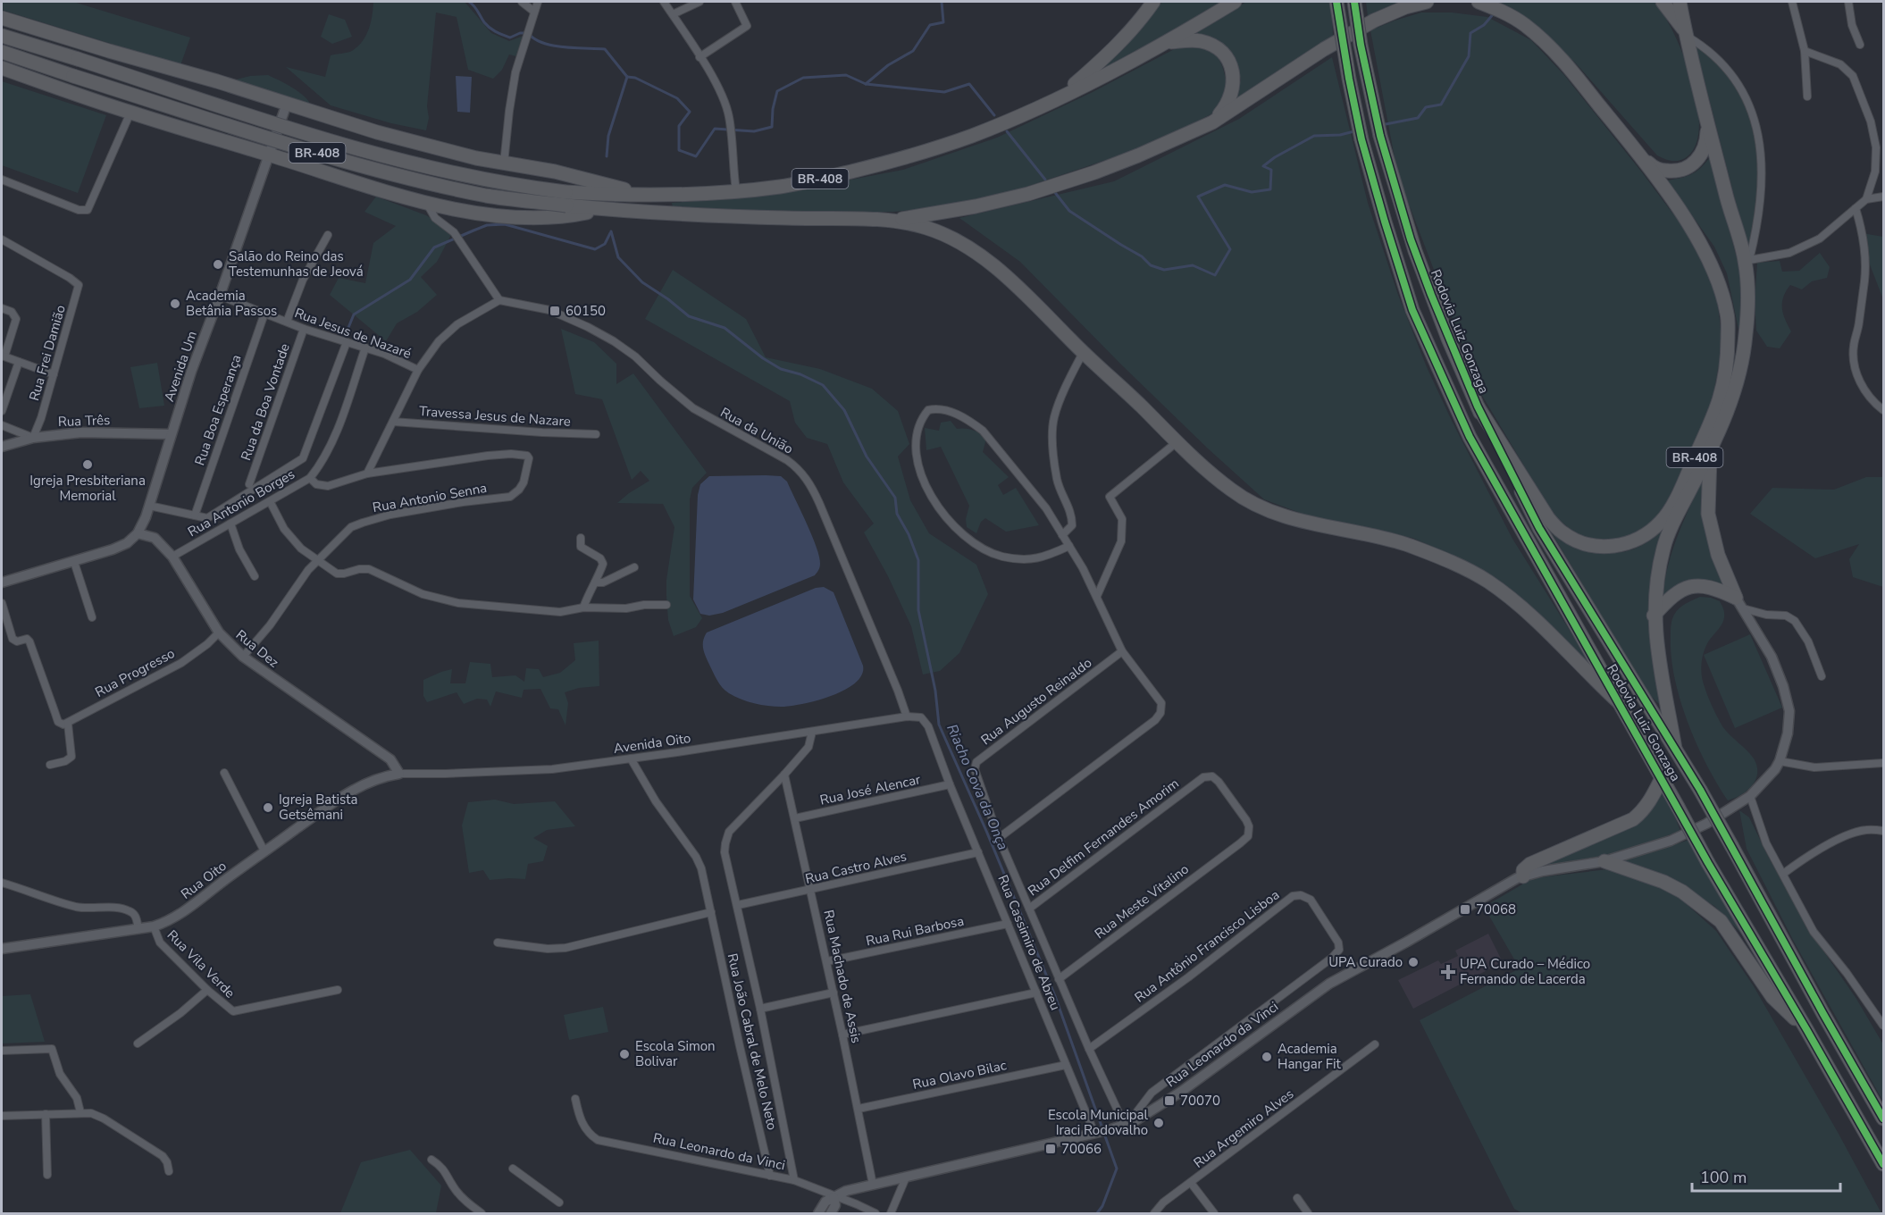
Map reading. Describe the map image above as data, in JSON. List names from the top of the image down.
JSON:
{
  "streets": {
    "highway": ["BR-408", "Rodovia Luiz Gonzaga"],
    "street": [
      "Rua Jesus de Nazaré",
      "Rua Frei Damião",
      "Avenida Um",
      "Rua da Boa Vontade",
      "Rua Boa Esperança",
      "Travessa Jesus de Nazare",
      "Rua Três",
      "Rua da União",
      "Rua Antonio Senna",
      "Rua Antonio Borges",
      "Rua Dez",
      "Rua Progresso",
      "Rua Augusto Reinaldo",
      "Avenida Oito",
      "Rua José Alencar",
      "Rua Delfim Fernandes Amorim",
      "Rua Castro Alves",
      "Rua Oito",
      "Rua Meste Vitalino",
      "Rua Rui Barbosa",
      "Rua Cassimiro de Abreu",
      "Rua Antônio Francisco Lisboa",
      "Rua Vila Verde",
      "Rua Machado de Assis",
      "Rua João Cabral de Melo Neto",
      "Rua Leonardo da Vinci",
      "Rua Olavo Bilac",
      "Rua Argemiro Alves"
    ]
  },
  "crossings": [
    ["BR-408", "Rodovia Luiz Gonzaga"],
    ["Rua Jesus de Nazaré", "Avenida Um"],
    ["Rua Jesus de Nazaré", "Rua da Boa Vontade"],
    ["Rua Jesus de Nazaré", "Rua Boa Esperança"],
    ["Rua Jesus de Nazaré", "Rua Antonio Borges"],
    ["Rua Frei Damião", "Rua Três"],
    ["Avenida Um", "Rua Três"],
    ["Avenida Um", "Rua Dez"],
    ["Rua da União", "Avenida Oito"],
    ["Rua da União", "Rua Cassimiro de Abreu"],
    ["Rua Antonio Senna", "Rua Dez"],
    ["Rua Antonio Borges", "Rua Dez"],
    ["Rua Dez", "Rua Progresso"],
    ["Rua Dez", "Avenida Oito"],
    ["Rua Dez", "Rua Oito"],
    ["Rua Augusto Reinaldo", "Rua Cassimiro de Abreu"],
    ["Avenida Oito", "Rua Oito"],
    ["Avenida Oito", "Rua Cassimiro de Abreu"],
    ["Avenida Oito", "Rua João Cabral de Melo Neto"],
    ["Rua José Alencar", "Rua Cassimiro de Abreu"],
    ["Rua José Alencar", "Rua Machado de Assis"],
    ["Rua Delfim Fernandes Amorim", "Rua Meste Vitalino"],
    ["Rua Delfim Fernandes Amorim", "Rua Cassimiro de Abreu"],
    ["Rua Castro Alves", "Rua Cassimiro de Abreu"],
    ["Rua Castro Alves", "Rua Machado de Assis"],
    ["Rua Castro Alves", "Rua João Cabral de Melo Neto"],
    ["Rua Oito", "Rua Vila Verde"],
    ["Rua Meste Vitalino", "Rua Cassimiro de Abreu"],
    ["Rua Rui Barbosa", "Rua Cassimiro de Abreu"],
    ["Rua Rui Barbosa", "Rua Machado de Assis"],
    ["Rua Cassimiro de Abreu", "Rua Antônio Francisco Lisboa"],
    ["Rua Cassimiro de Abreu", "Rua Leonardo da Vinci"],
    ["Rua Cassimiro de Abreu", "Rua Olavo Bilac"],
    ["Rua Antônio Francisco Lisboa", "Rua Leonardo da Vinci"],
    ["Rua Machado de Assis", "Rua João Cabral de Melo Neto"],
    ["Rua Machado de Assis", "Rua Leonardo da Vinci"],
    ["Rua Machado de Assis", "Rua Olavo Bilac"],
    ["Rua João Cabral de Melo Neto", "Rua Leonardo da Vinci"]
  ],
  "water": ["Riacho Cova da Onça"],
  "places": {
    "other": [
      "Salão do Reino das Testemunhas de Jeová",
      "Academia Betânia Passos",
      "Igreja Presbiteriana Memorial",
      "Igreja Batista Getsêmani",
      "UPA Curado",
      "Escola Simon Bolivar",
      "Academia Hangar Fit",
      "Escola Municipal Iraci Rodovalho"
    ],
    "transit": [
      "60150",
      "70068",
      "70070",
      "70066"
    ],
    "health": ["UPA Curado – Médico Fernando de Lacerda"]
  },
  "scale_bar": "100 m"
}
